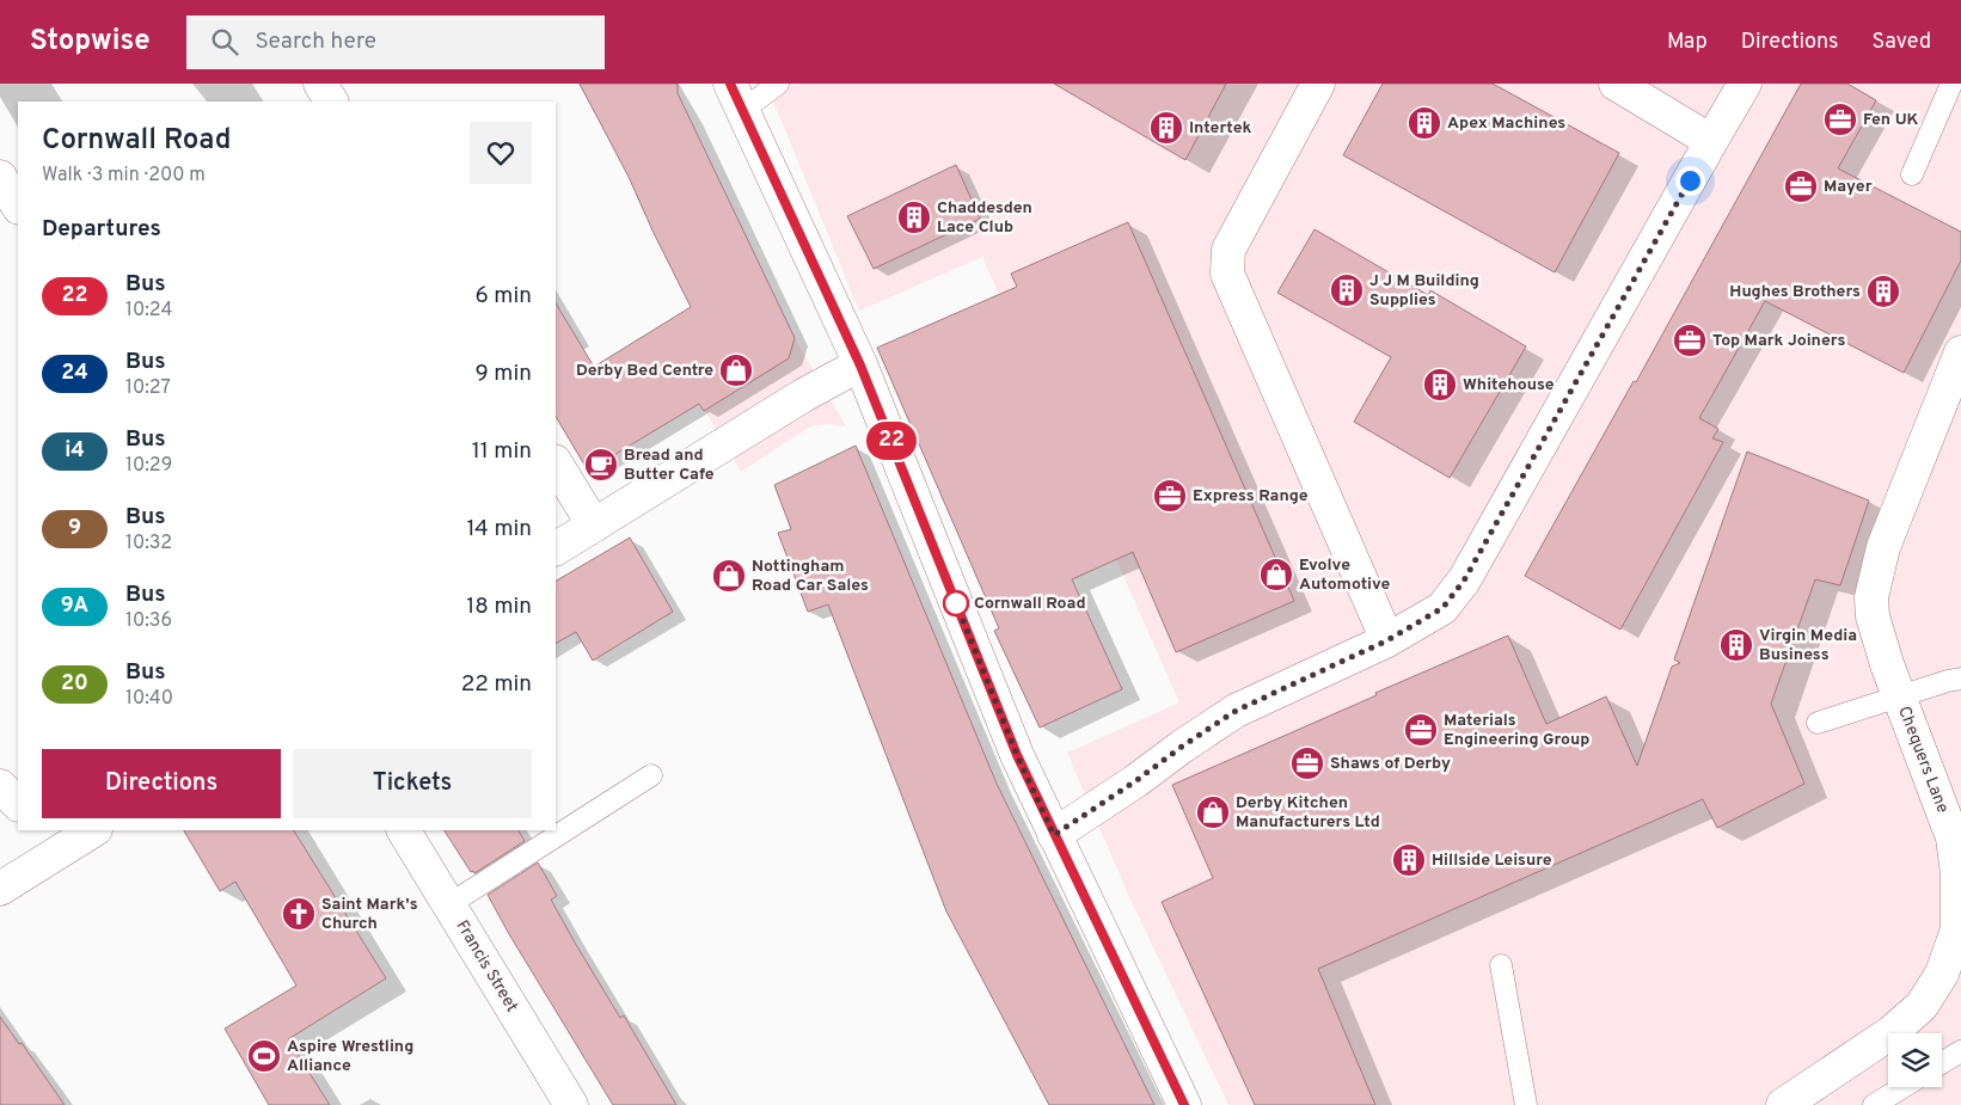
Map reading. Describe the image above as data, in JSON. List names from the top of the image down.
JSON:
{
  "streets": {
    "street": ["Chequers Lane", "Francis Street"]
  },
  "places": {
    "office": [
      "Fen UK",
      "Mayer",
      "Top Mark Joiners",
      "Express Range",
      "Materials Engineering Group",
      "Shaws of Derby"
    ],
    "building": [
      "Apex Machines",
      "Intertek",
      "Chaddesden Lace Club",
      "J J M Building Supplies",
      "Hughes Brothers",
      "Whitehouse",
      "Virgin Media Business",
      "Hillside Leisure"
    ],
    "shop": [
      "Derby Bed Centre",
      "Evolve Automotive",
      "Nottingham Road Car Sales",
      "Derby Kitchen Manufacturers Ltd"
    ],
    "cafe": ["Bread and Butter Cafe"],
    "other": ["Cornwall Road"],
    "church": ["Saint Mark's Church"],
    "sports": ["Aspire Wrestling Alliance"]
  },
  "lines": ["bus line 22"],
  "page": {
    "header": "Stopwise",
    "search": "Search here",
    "nav": ["Map", "Directions", "Saved"],
    "on_map": "22",
    "heading": [
      ["Cornwall Road", "Walk · 3 min · 200 m"],
      "Departures"
    ],
    "list": [
      {
        "mark": "22",
        "name": "Bus",
        "note": "10:24",
        "value": "6 min"
      },
      {
        "mark": "24",
        "name": "Bus",
        "note": "10:27",
        "value": "9 min"
      },
      {
        "mark": "i4",
        "name": "Bus",
        "note": "10:29",
        "value": "11 min"
      },
      {
        "mark": "9",
        "name": "Bus",
        "note": "10:32",
        "value": "14 min"
      },
      {
        "mark": "9A",
        "name": "Bus",
        "note": "10:36",
        "value": "18 min"
      },
      {
        "mark": "20",
        "name": "Bus",
        "note": "10:40",
        "value": "22 min"
      }
    ],
    "buttons": ["Directions", "Tickets"]
  }
}
